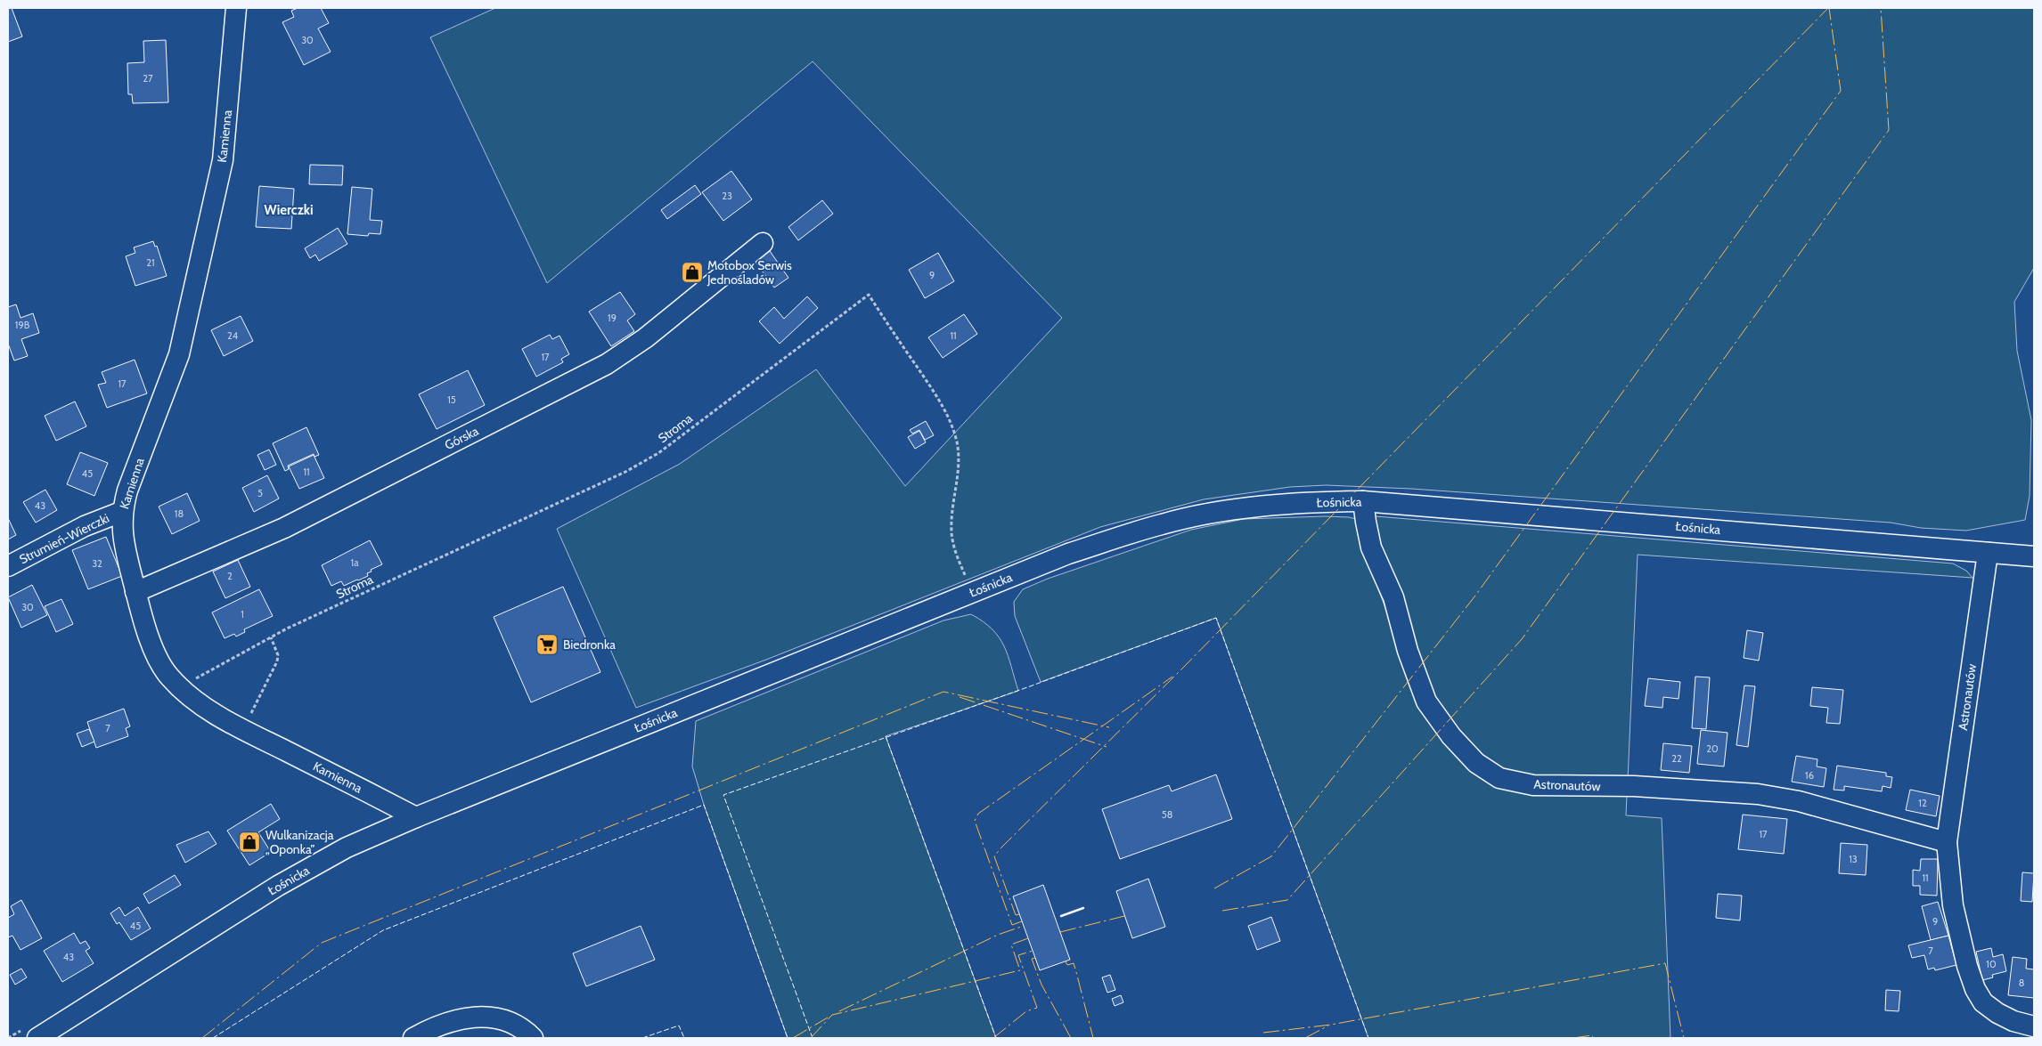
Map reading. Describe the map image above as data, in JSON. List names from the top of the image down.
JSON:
{
  "streets": {
    "street": [
      "Kamienna",
      "Górska",
      "Łośnicka",
      "Strumień-Wierczki",
      "Astronautów"
    ],
    "path": ["Stroma"]
  },
  "crossings": [
    ["Kamienna", "Stroma"],
    ["Kamienna", "Górska"],
    ["Kamienna", "Łośnicka"],
    ["Kamienna", "Strumień-Wierczki"],
    ["Stroma", "Łośnicka"],
    ["Łośnicka", "Astronautów"]
  ],
  "districts": ["Wierczki"],
  "places": {
    "shop": ["Motobox Serwis Jednośladów", "Wulkanizacja „Oponka”"],
    "supermarket": ["Biedronka"]
  },
  "house_numbers": [
    "30",
    "27",
    "23",
    "21",
    "9",
    "19",
    "19B",
    "24",
    "11",
    "17",
    "17",
    "15",
    "11",
    "45",
    "5",
    "43",
    "18",
    "1a",
    "32",
    "2",
    "30",
    "1",
    "7",
    "20",
    "22",
    "16",
    "12",
    "58",
    "17",
    "13",
    "11",
    "9",
    "45",
    "7",
    "43",
    "10",
    "8"
  ]
}
